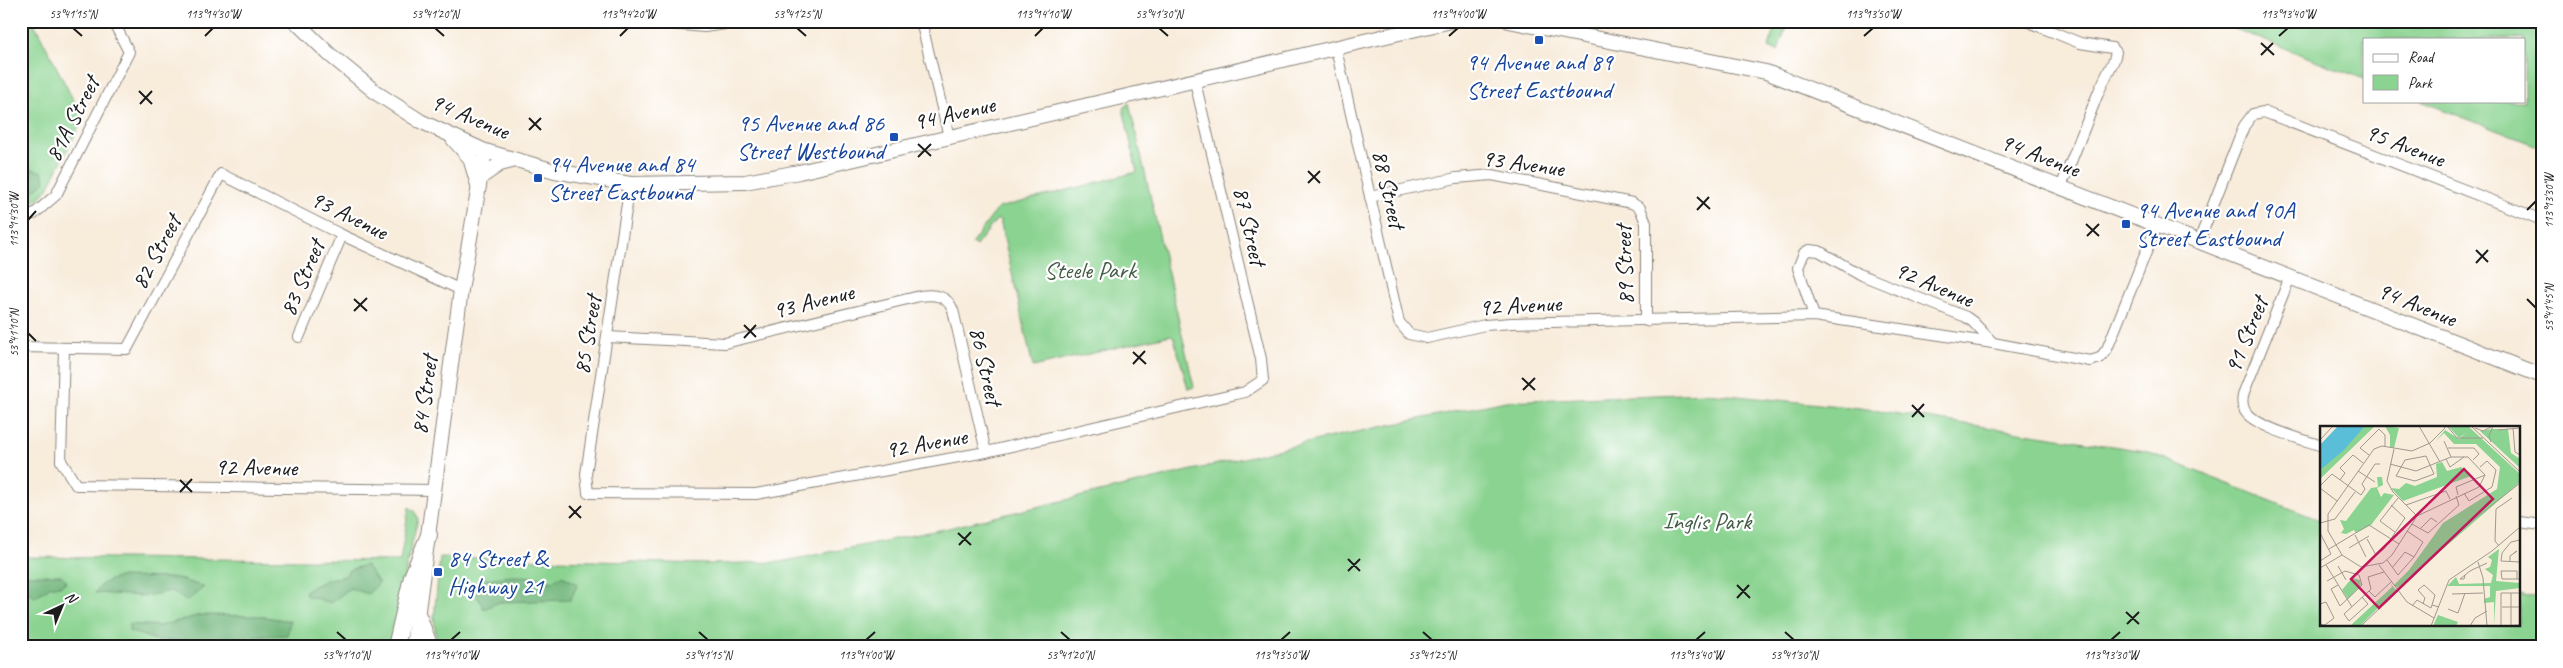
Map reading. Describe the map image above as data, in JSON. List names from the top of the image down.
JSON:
{
  "streets": {
    "street": [
      "94 Avenue",
      "81A Street",
      "95 Avenue",
      "93 Avenue",
      "88 Street",
      "87 Street",
      "82 Street",
      "89 Street",
      "83 Street",
      "92 Avenue",
      "85 Street",
      "91 Street",
      "86 Street",
      "84 Street"
    ]
  },
  "crossings": [
    ["94 Avenue", "95 Avenue"],
    ["94 Avenue", "88 Street"],
    ["94 Avenue", "87 Street"],
    ["94 Avenue", "85 Street"],
    ["94 Avenue", "91 Street"],
    ["94 Avenue", "84 Street"],
    ["93 Avenue", "88 Street"],
    ["93 Avenue", "82 Street"],
    ["93 Avenue", "89 Street"],
    ["93 Avenue", "83 Street"],
    ["93 Avenue", "85 Street"],
    ["93 Avenue", "86 Street"],
    ["93 Avenue", "84 Street"],
    ["88 Street", "92 Avenue"],
    ["87 Street", "92 Avenue"],
    ["82 Street", "92 Avenue"],
    ["89 Street", "92 Avenue"],
    ["92 Avenue", "85 Street"],
    ["92 Avenue", "86 Street"],
    ["92 Avenue", "84 Street"]
  ],
  "parks": ["Steele Park", "Inglis Park"],
  "places": {
    "transit": [
      "94 Avenue and 89 Street Eastbound",
      "95 Avenue and 86 Street Westbound",
      "94 Avenue and 84 Street Eastbound",
      "94 Avenue and 90A Street Eastbound",
      "84 Street & Highway 21"
    ]
  },
  "legend": ["Road", "Park"],
  "north": "top right",
  "coordinates": [
    "53°41'15\"N",
    "113°14'30\"W",
    "53°41'20\"N",
    "113°14'20\"W",
    "53°41'25\"N",
    "113°14'10\"W",
    "53°41'30\"N",
    "113°14'00\"W",
    "113°13'50\"W",
    "113°13'40\"W",
    "113°13'30\"W",
    "53°41'45\"N",
    "53°41'10\"N"
  ]
}
